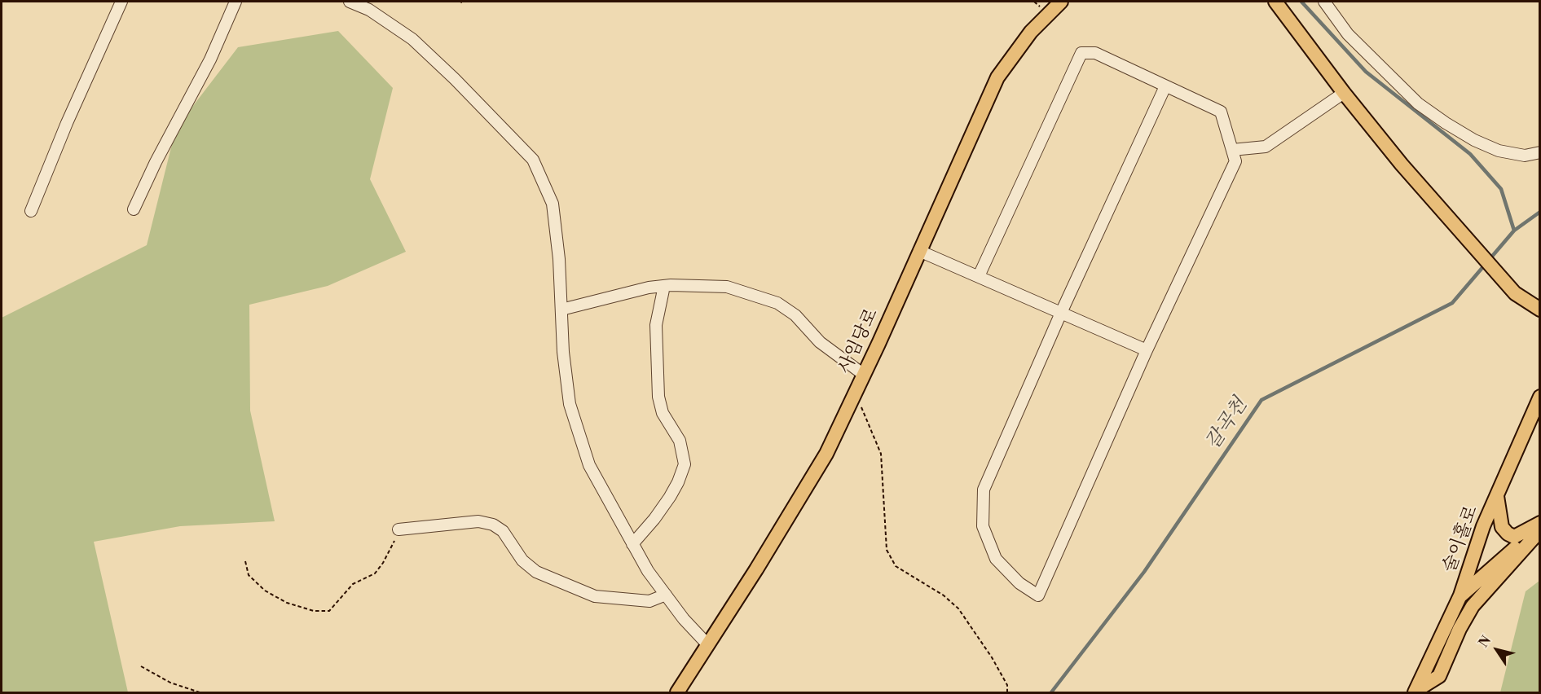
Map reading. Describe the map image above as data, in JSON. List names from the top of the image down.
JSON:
{
  "streets": {
    "main road": ["사임당로", "술이홀로"]
  },
  "water": ["갈곡천"],
  "north": "top left"
}
